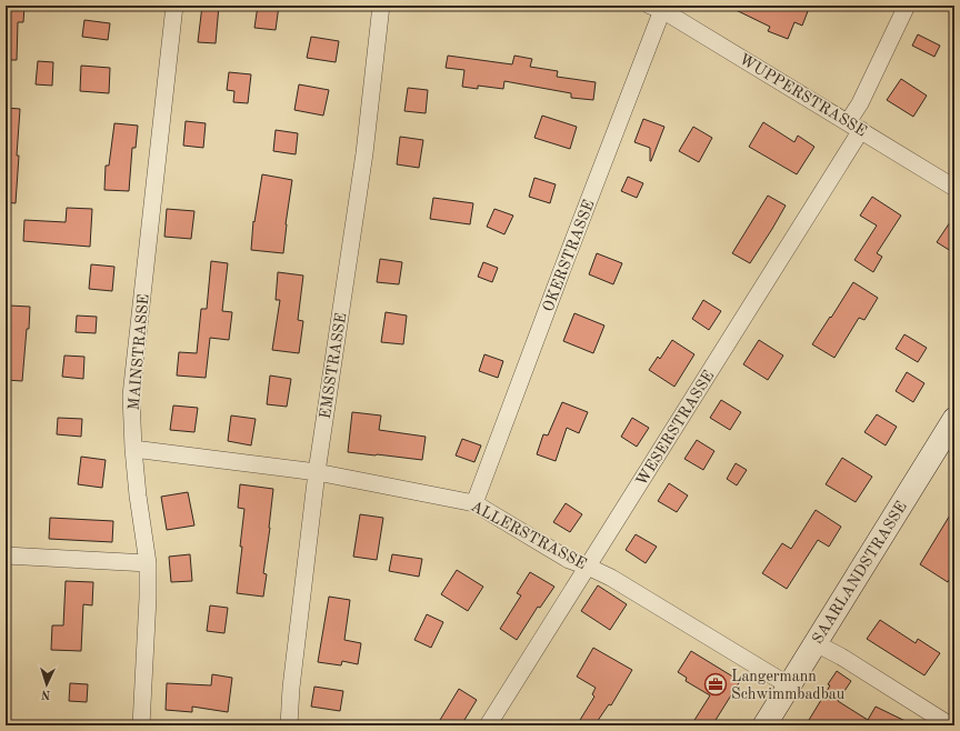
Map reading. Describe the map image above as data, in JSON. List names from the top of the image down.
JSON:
{
  "streets": {
    "street": [
      "WUPPERSTRASSE",
      "OKERSTRASSE",
      "MAINSTRASSE",
      "EMSSTRASSE",
      "WESERSTRASSE",
      "ALLERSTRASSE",
      "SAARLANDSTRASSE"
    ]
  },
  "crossings": [
    ["WUPPERSTRASSE", "OKERSTRASSE"],
    ["WUPPERSTRASSE", "WESERSTRASSE"],
    ["OKERSTRASSE", "ALLERSTRASSE"],
    ["MAINSTRASSE", "ALLERSTRASSE"],
    ["EMSSTRASSE", "ALLERSTRASSE"],
    ["WESERSTRASSE", "ALLERSTRASSE"],
    ["ALLERSTRASSE", "SAARLANDSTRASSE"]
  ],
  "places": {
    "office": ["Langermann Schwimmbadbau"]
  },
  "north": "bottom"
}
